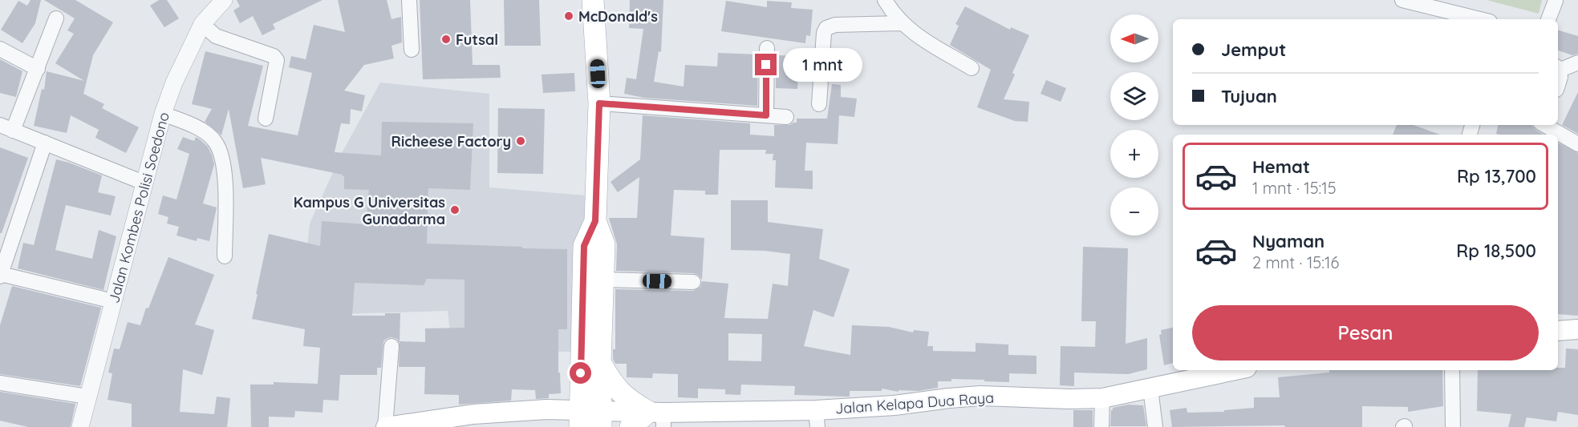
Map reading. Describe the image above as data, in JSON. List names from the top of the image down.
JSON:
{
  "streets": {
    "main road": ["Jalan Kelapa Dua Raya"],
    "street": ["Jalan Kombes Polisi Soedono"]
  },
  "places": [
    "McDonald's",
    "Futsal",
    "Richeese Factory",
    "Kampus G Universitas Gunadarma"
  ],
  "north": "left",
  "page": {
    "map_buttons": ["+", "−"],
    "banner": ["Jemput", "Tujuan"],
    "bubble": "1 mnt",
    "list": [
      {
        "name": "Hemat",
        "note": "1 mnt · 15:15",
        "value": "Rp 13,700"
      },
      {
        "name": "Nyaman",
        "note": "2 mnt · 15:16",
        "value": "Rp 18,500"
      }
    ],
    "buttons": "Pesan"
  }
}
